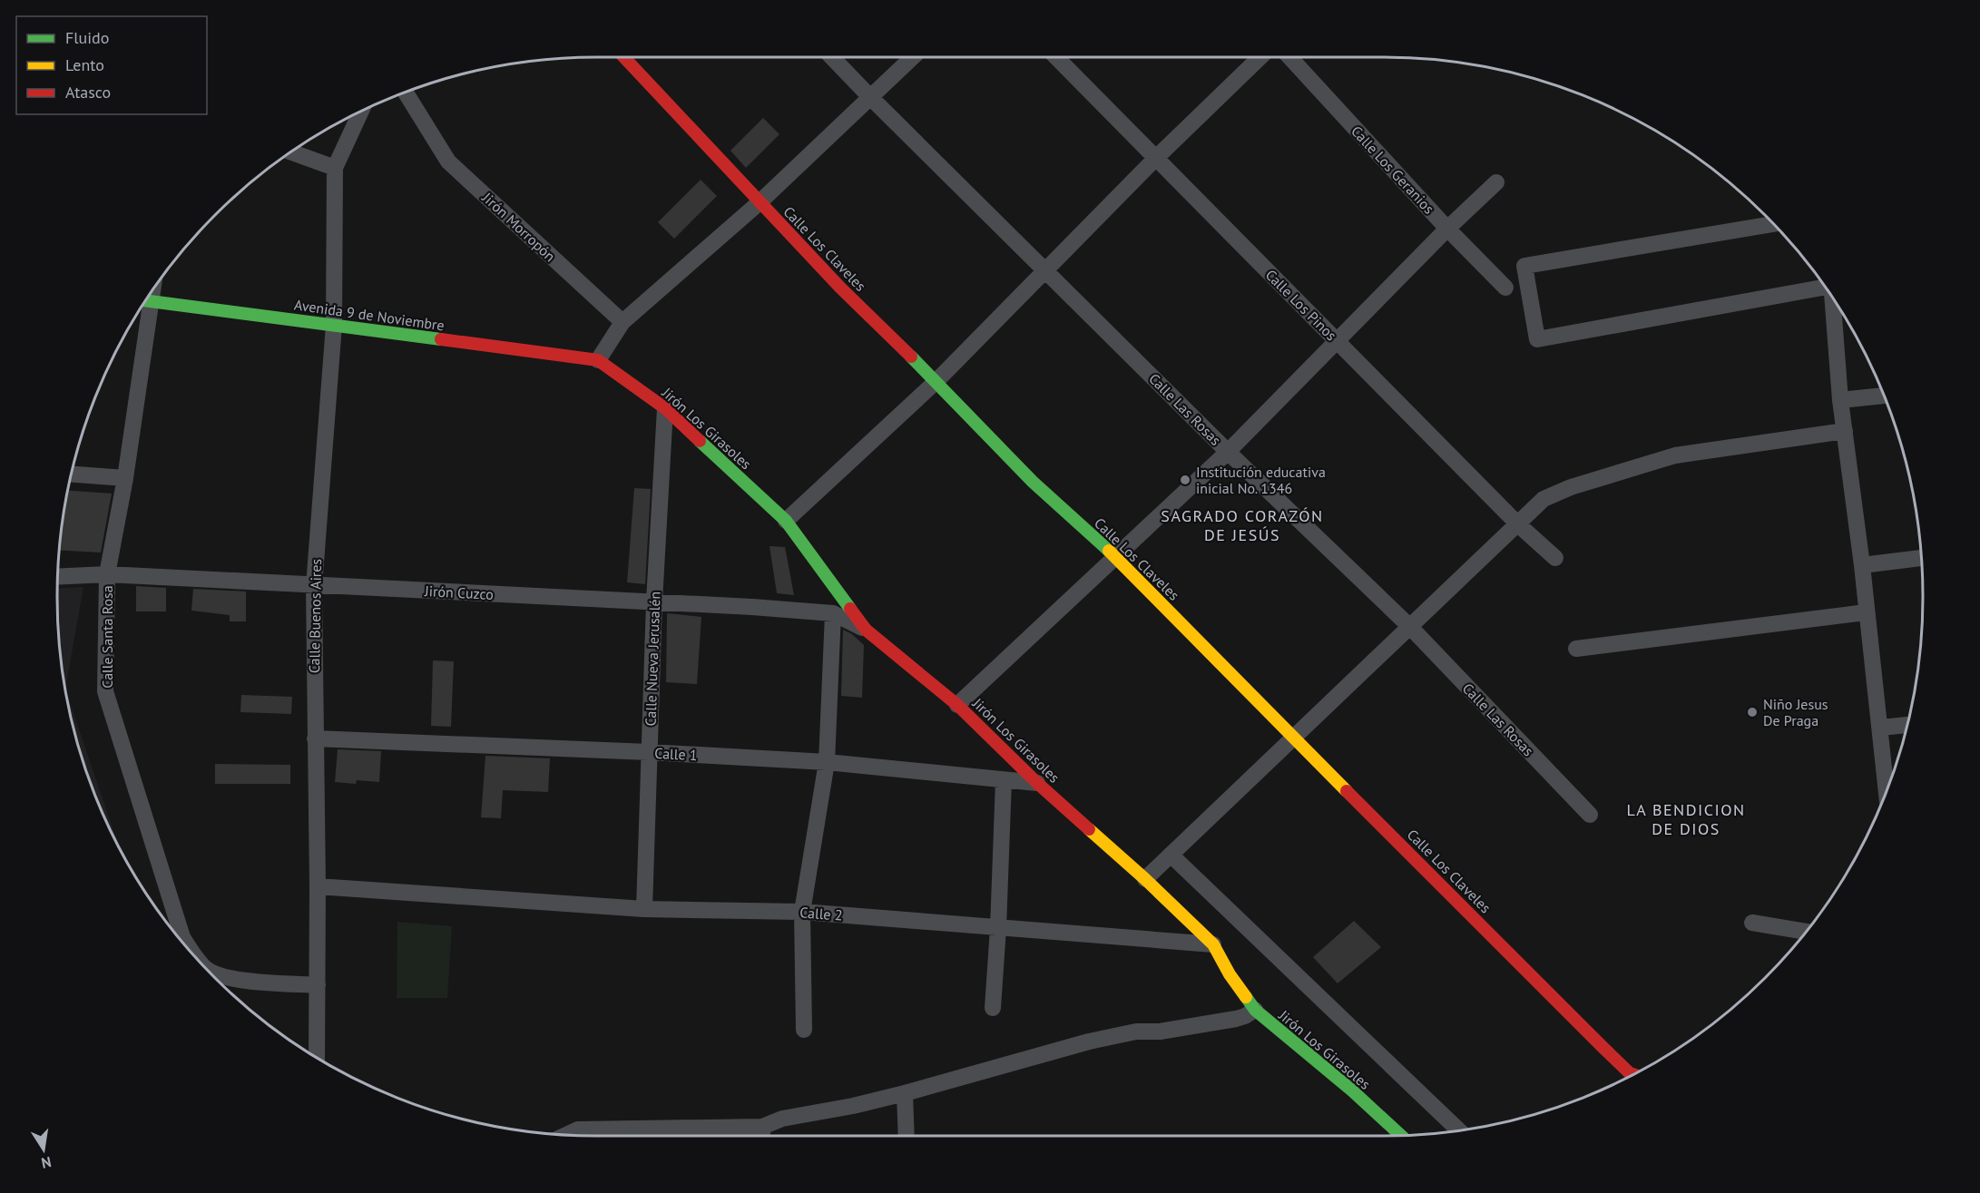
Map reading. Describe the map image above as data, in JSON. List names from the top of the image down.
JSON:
{
  "streets": {
    "street": [
      "Calle Los Geranios",
      "Jirón Morropón",
      "Calle Los Claveles",
      "Calle Los Pinos",
      "Avenida 9 de Noviembre",
      "Calle Las Rosas",
      "Jirón Los Girasoles",
      "Jirón Cuzco",
      "Calle Buenos Aires",
      "Calle Santa Rosa",
      "Calle Nueva Jerusalén",
      "Calle 1",
      "Calle 2"
    ]
  },
  "crossings": [
    ["Avenida 9 de Noviembre", "Jirón Los Girasoles"],
    ["Avenida 9 de Noviembre", "Calle Buenos Aires"],
    ["Jirón Los Girasoles", "Jirón Cuzco"],
    ["Jirón Los Girasoles", "Calle Nueva Jerusalén"],
    ["Jirón Los Girasoles", "Calle 1"],
    ["Jirón Los Girasoles", "Calle 2"],
    ["Jirón Cuzco", "Calle Buenos Aires"],
    ["Jirón Cuzco", "Calle Santa Rosa"],
    ["Jirón Cuzco", "Calle Nueva Jerusalén"],
    ["Calle Buenos Aires", "Calle Santa Rosa"],
    ["Calle Buenos Aires", "Calle 1"],
    ["Calle Buenos Aires", "Calle 2"],
    ["Calle Nueva Jerusalén", "Calle 1"],
    ["Calle Nueva Jerusalén", "Calle 2"]
  ],
  "districts": ["SAGRADO CORAZÓN DE JESÚS", "LA BENDICION DE DIOS"],
  "places": ["Institución educativa inicial No. 1346", "Niño Jesus De Praga"],
  "legend": ["Fluido", "Lento", "Atasco"],
  "north": "bottom"
}
